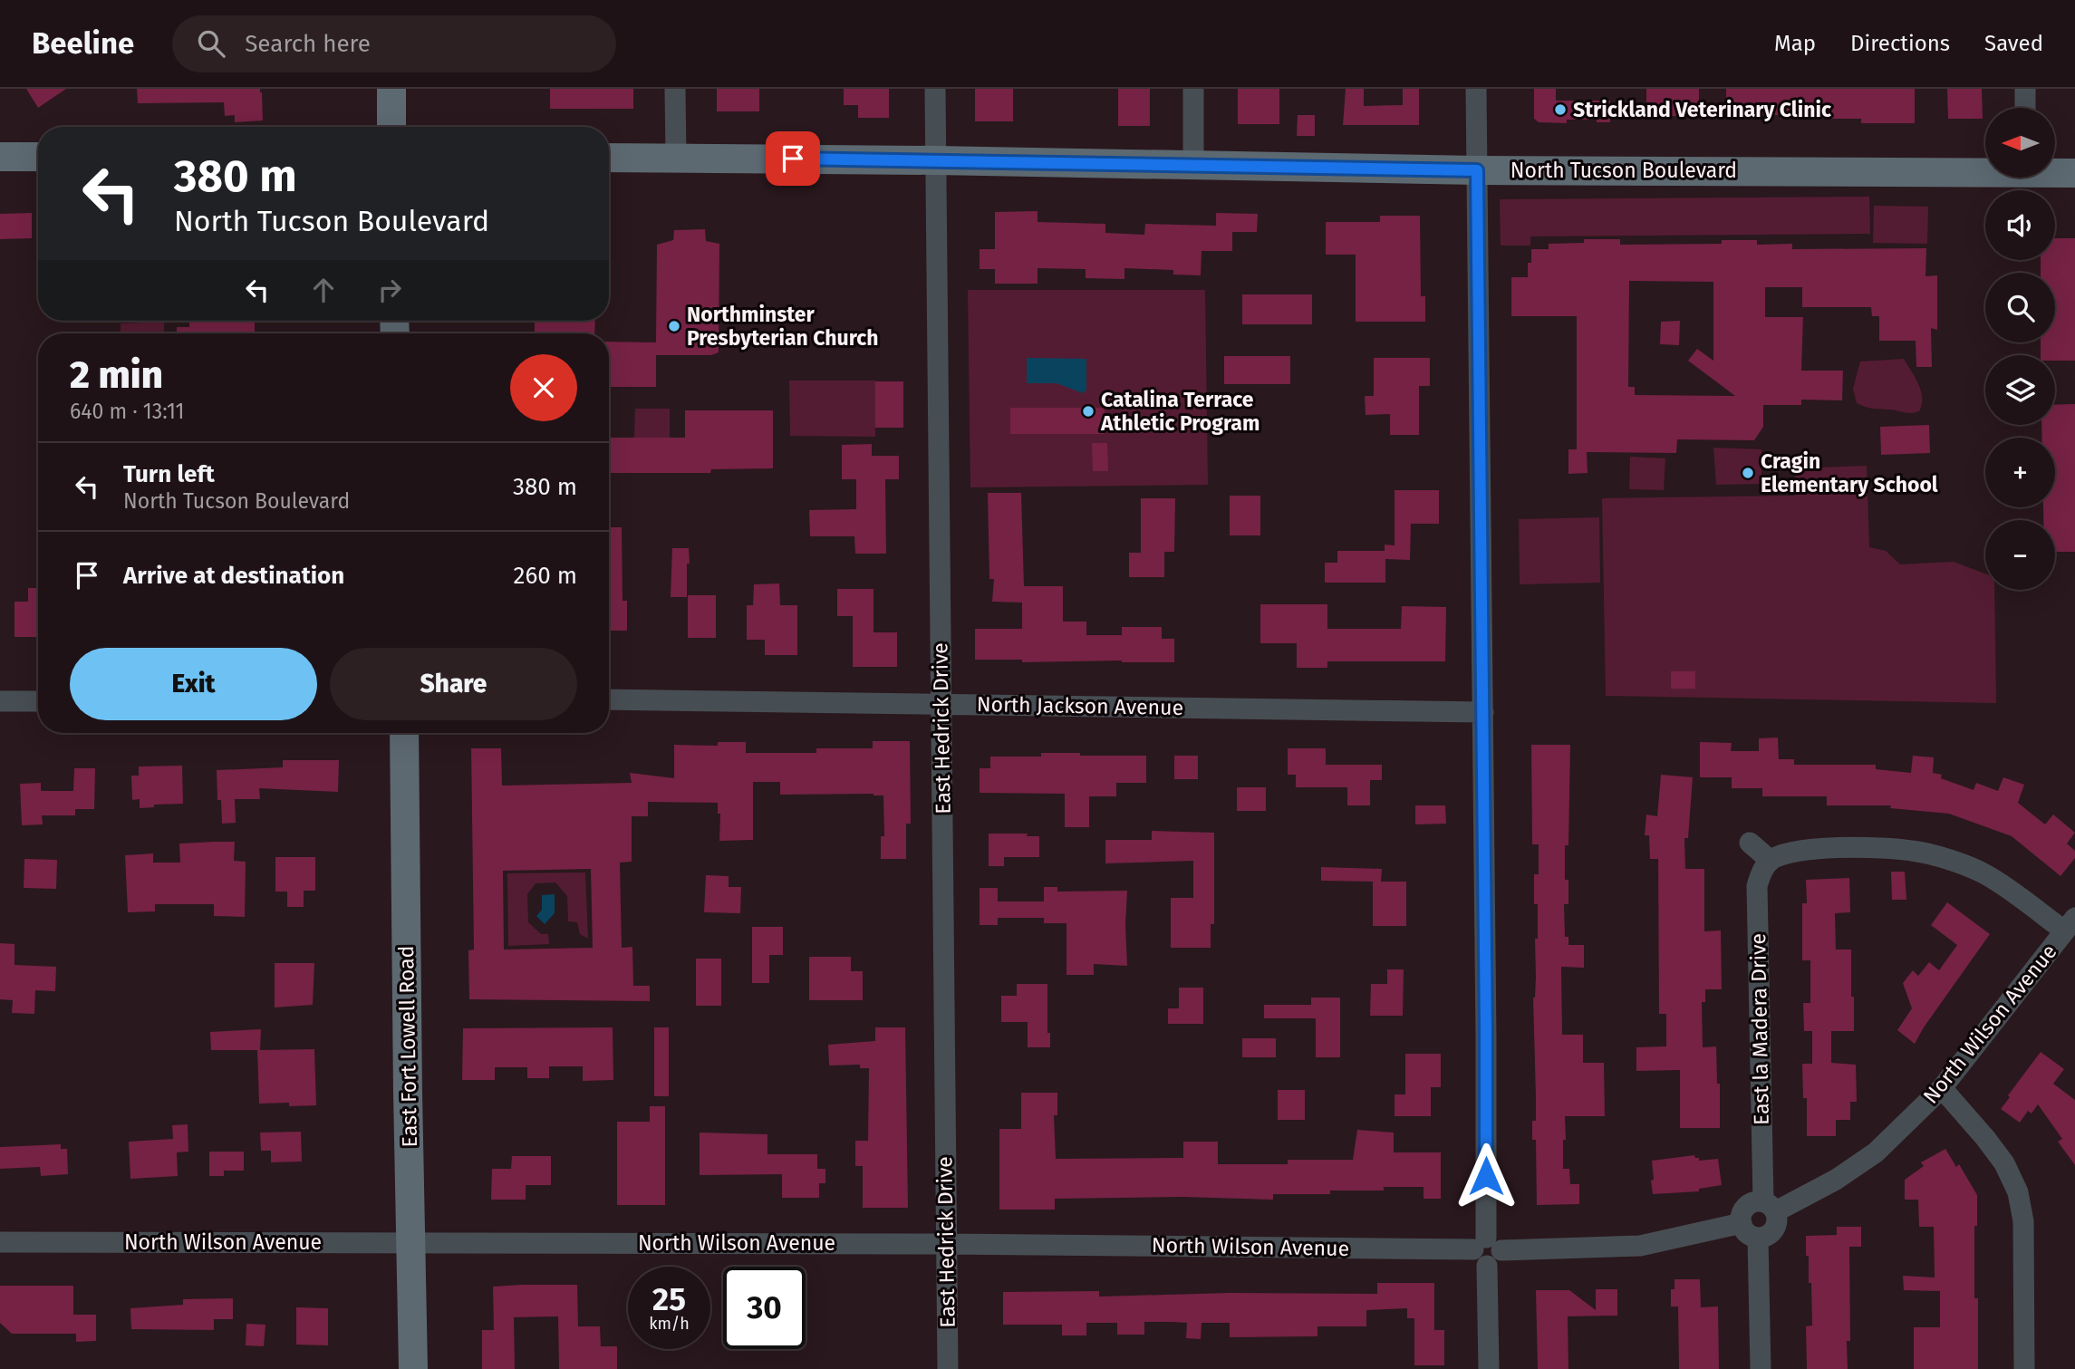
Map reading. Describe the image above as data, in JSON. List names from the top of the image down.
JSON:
{
  "streets": {
    "main road": ["North Tucson Boulevard", "East Fort Lowell Road"],
    "street": [
      "North Jackson Avenue",
      "East Hedrick Drive",
      "North Wilson Avenue",
      "East la Madera Drive"
    ]
  },
  "crossings": [
    ["North Tucson Boulevard", "East Hedrick Drive"],
    ["North Jackson Avenue", "East Hedrick Drive"],
    ["East Hedrick Drive", "North Wilson Avenue"],
    ["North Wilson Avenue", "East la Madera Drive"],
    ["North Wilson Avenue", "East Fort Lowell Road"]
  ],
  "places": [
    "Strickland Veterinary Clinic",
    "Northminster Presbyterian Church",
    "Catalina Terrace Athletic Program",
    "Cragin Elementary School"
  ],
  "north": "left",
  "page": {
    "header": "Beeline",
    "search": "Search here",
    "nav": ["Map", "Directions", "Saved"],
    "map_buttons": ["+", "−"],
    "turn": ["380 m", "North Tucson Boulevard"],
    "heading": ["2 min", "640 m · 13:11"],
    "list": [
      {
        "name": "Turn left",
        "note": "North Tucson Boulevard",
        "value": "380 m"
      },
      {
        "name": "Arrive at destination",
        "value": "260 m"
      }
    ],
    "buttons": ["Exit", "Share"],
    "speed": "25 km/h",
    "limit": "30"
  }
}
